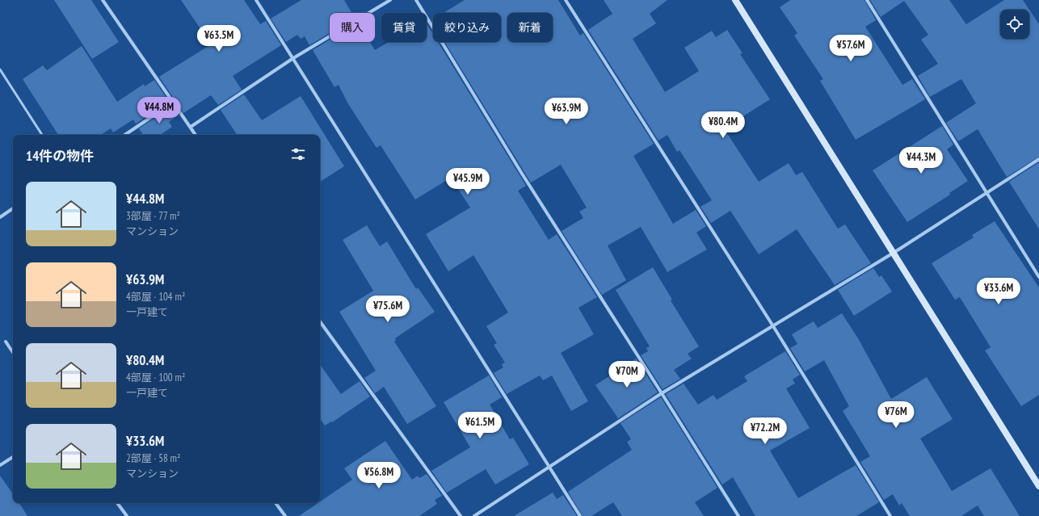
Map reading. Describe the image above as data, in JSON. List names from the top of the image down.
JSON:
{
  "page": {
    "chip": [
      "購入",
      "賃貸",
      "絞り込み",
      "新着"
    ],
    "price": [
      "¥63.5M",
      "¥57.6M",
      "¥44.8M",
      "¥63.9M",
      "¥80.4M",
      "¥44.3M",
      "¥45.9M",
      "¥33.6M",
      "¥75.6M",
      "¥70M",
      "¥76M",
      "¥61.5M",
      "¥72.2M",
      "¥56.8M"
    ],
    "heading": "14件の物件",
    "list": [
      {
        "name": "¥44.8M",
        "note": "3部屋 · 77 m² · マンション"
      },
      {
        "name": "¥63.9M",
        "note": "4部屋 · 104 m² · 一戸建て"
      },
      {
        "name": "¥80.4M",
        "note": "4部屋 · 100 m² · 一戸建て"
      },
      {
        "name": "¥33.6M",
        "note": "2部屋 · 58 m² · マンション"
      }
    ]
  }
}
